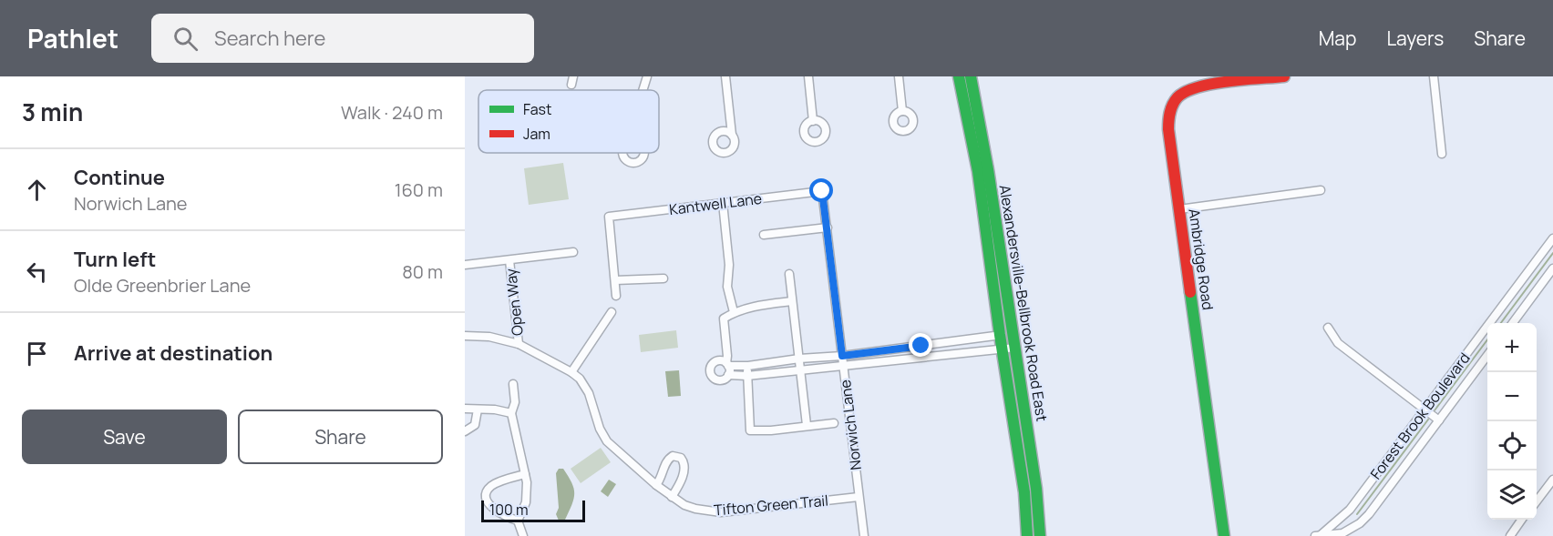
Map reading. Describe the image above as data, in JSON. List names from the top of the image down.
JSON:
{
  "streets": {
    "main road": ["Ambridge Road", "Alexandersville-Bellbrook Road East"],
    "street": [
      "Kantwell Lane",
      "Open Way",
      "Forest Brook Boulevard",
      "Norwich Lane",
      "Tifton Green Trail"
    ]
  },
  "crossings": [
    ["Kantwell Lane", "Norwich Lane"],
    ["Open Way", "Tifton Green Trail"],
    ["Norwich Lane", "Tifton Green Trail"]
  ],
  "legend": ["Fast", "Jam"],
  "scale_bar": "100 m",
  "page": {
    "header": "Pathlet",
    "search": "Search here",
    "nav": ["Map", "Layers", "Share"],
    "heading": ["3 min", "Walk · 240 m"],
    "list": [
      ["Continue", "Norwich Lane", "160 m"],
      ["Turn left", "Olde Greenbrier Lane", "80 m"],
      "Arrive at destination"
    ],
    "map_buttons": ["+", "−"],
    "buttons": ["Save", "Share"],
    "scale": "100 m"
  }
}
